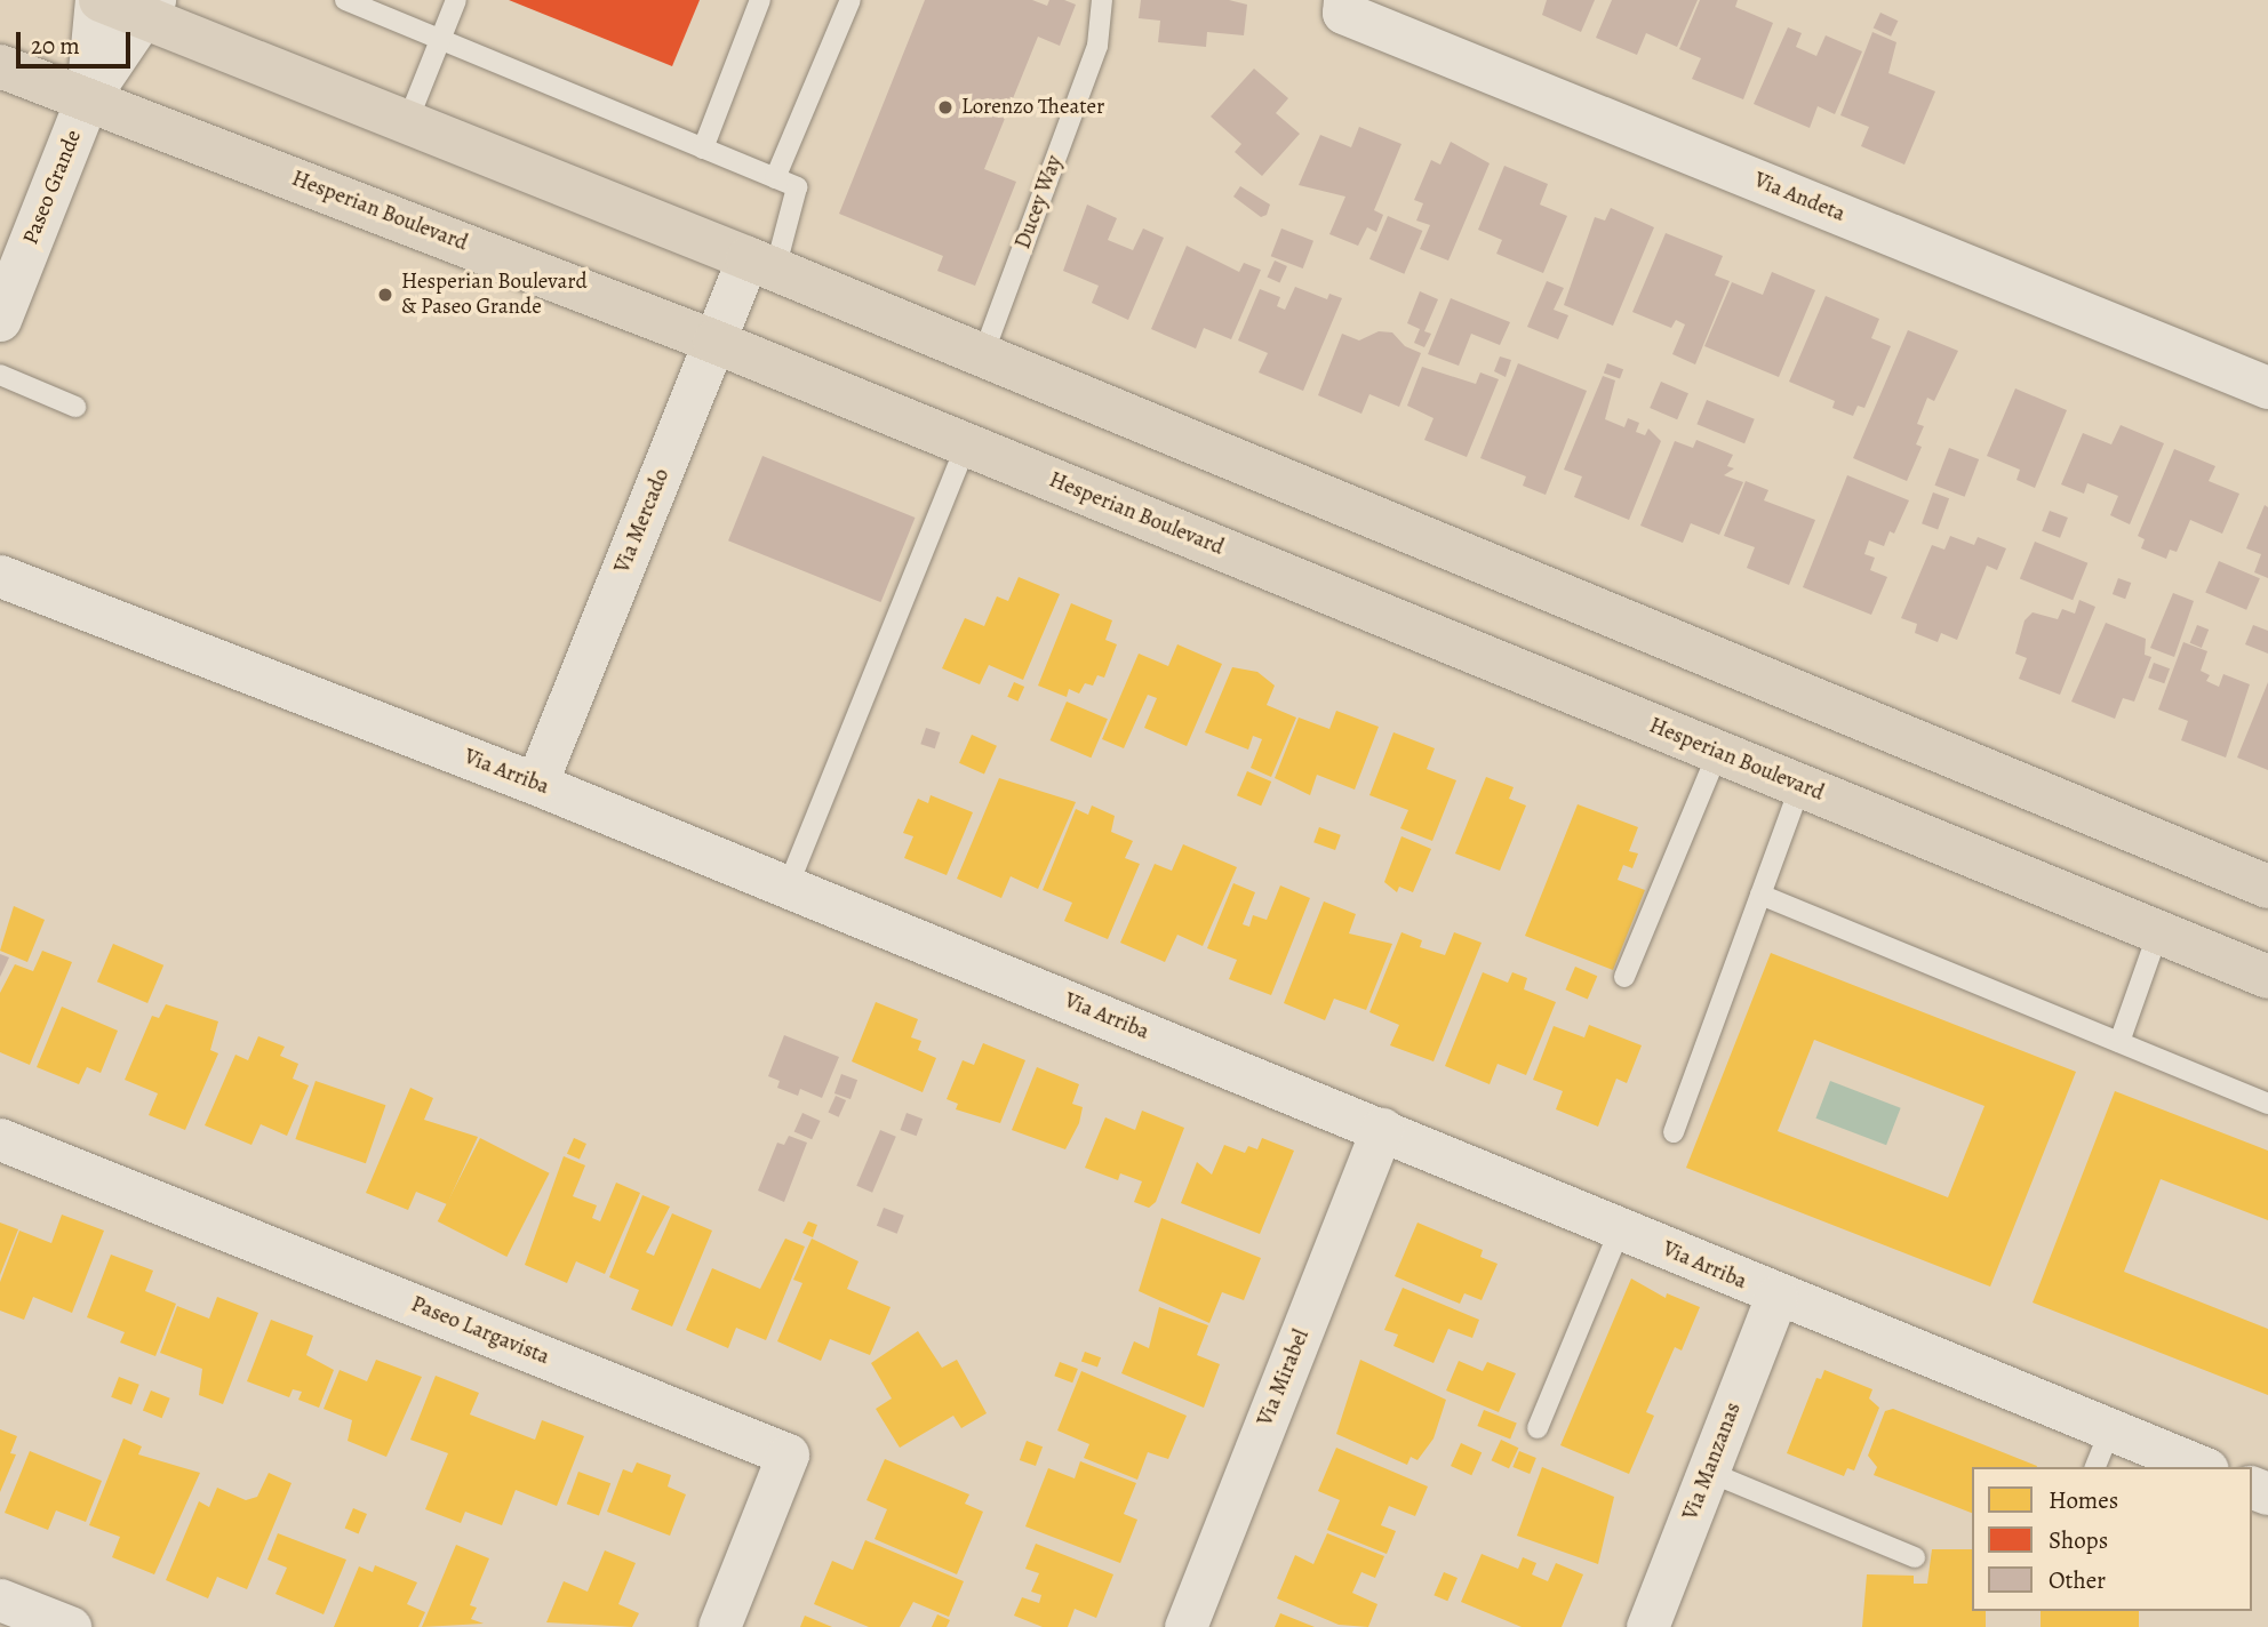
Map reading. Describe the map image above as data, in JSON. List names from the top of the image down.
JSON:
{
  "streets": {
    "main road": ["Hesperian Boulevard"],
    "street": [
      "Paseo Grande",
      "Via Andeta",
      "Via Mercado",
      "Via Arriba",
      "Paseo Largavista",
      "Via Mirabel",
      "Via Manzanas"
    ],
    "lane": ["Ducey Way"]
  },
  "crossings": [
    ["Paseo Grande", "Hesperian Boulevard"],
    ["Hesperian Boulevard", "Via Mercado"],
    ["Via Mercado", "Via Arriba"],
    ["Via Arriba", "Via Mirabel"],
    ["Via Arriba", "Via Manzanas"]
  ],
  "places": ["Lorenzo Theater", "Hesperian Boulevard & Paseo Grande"],
  "legend": ["Homes", "Shops", "Other"],
  "scale_bar": "20 m"
}
